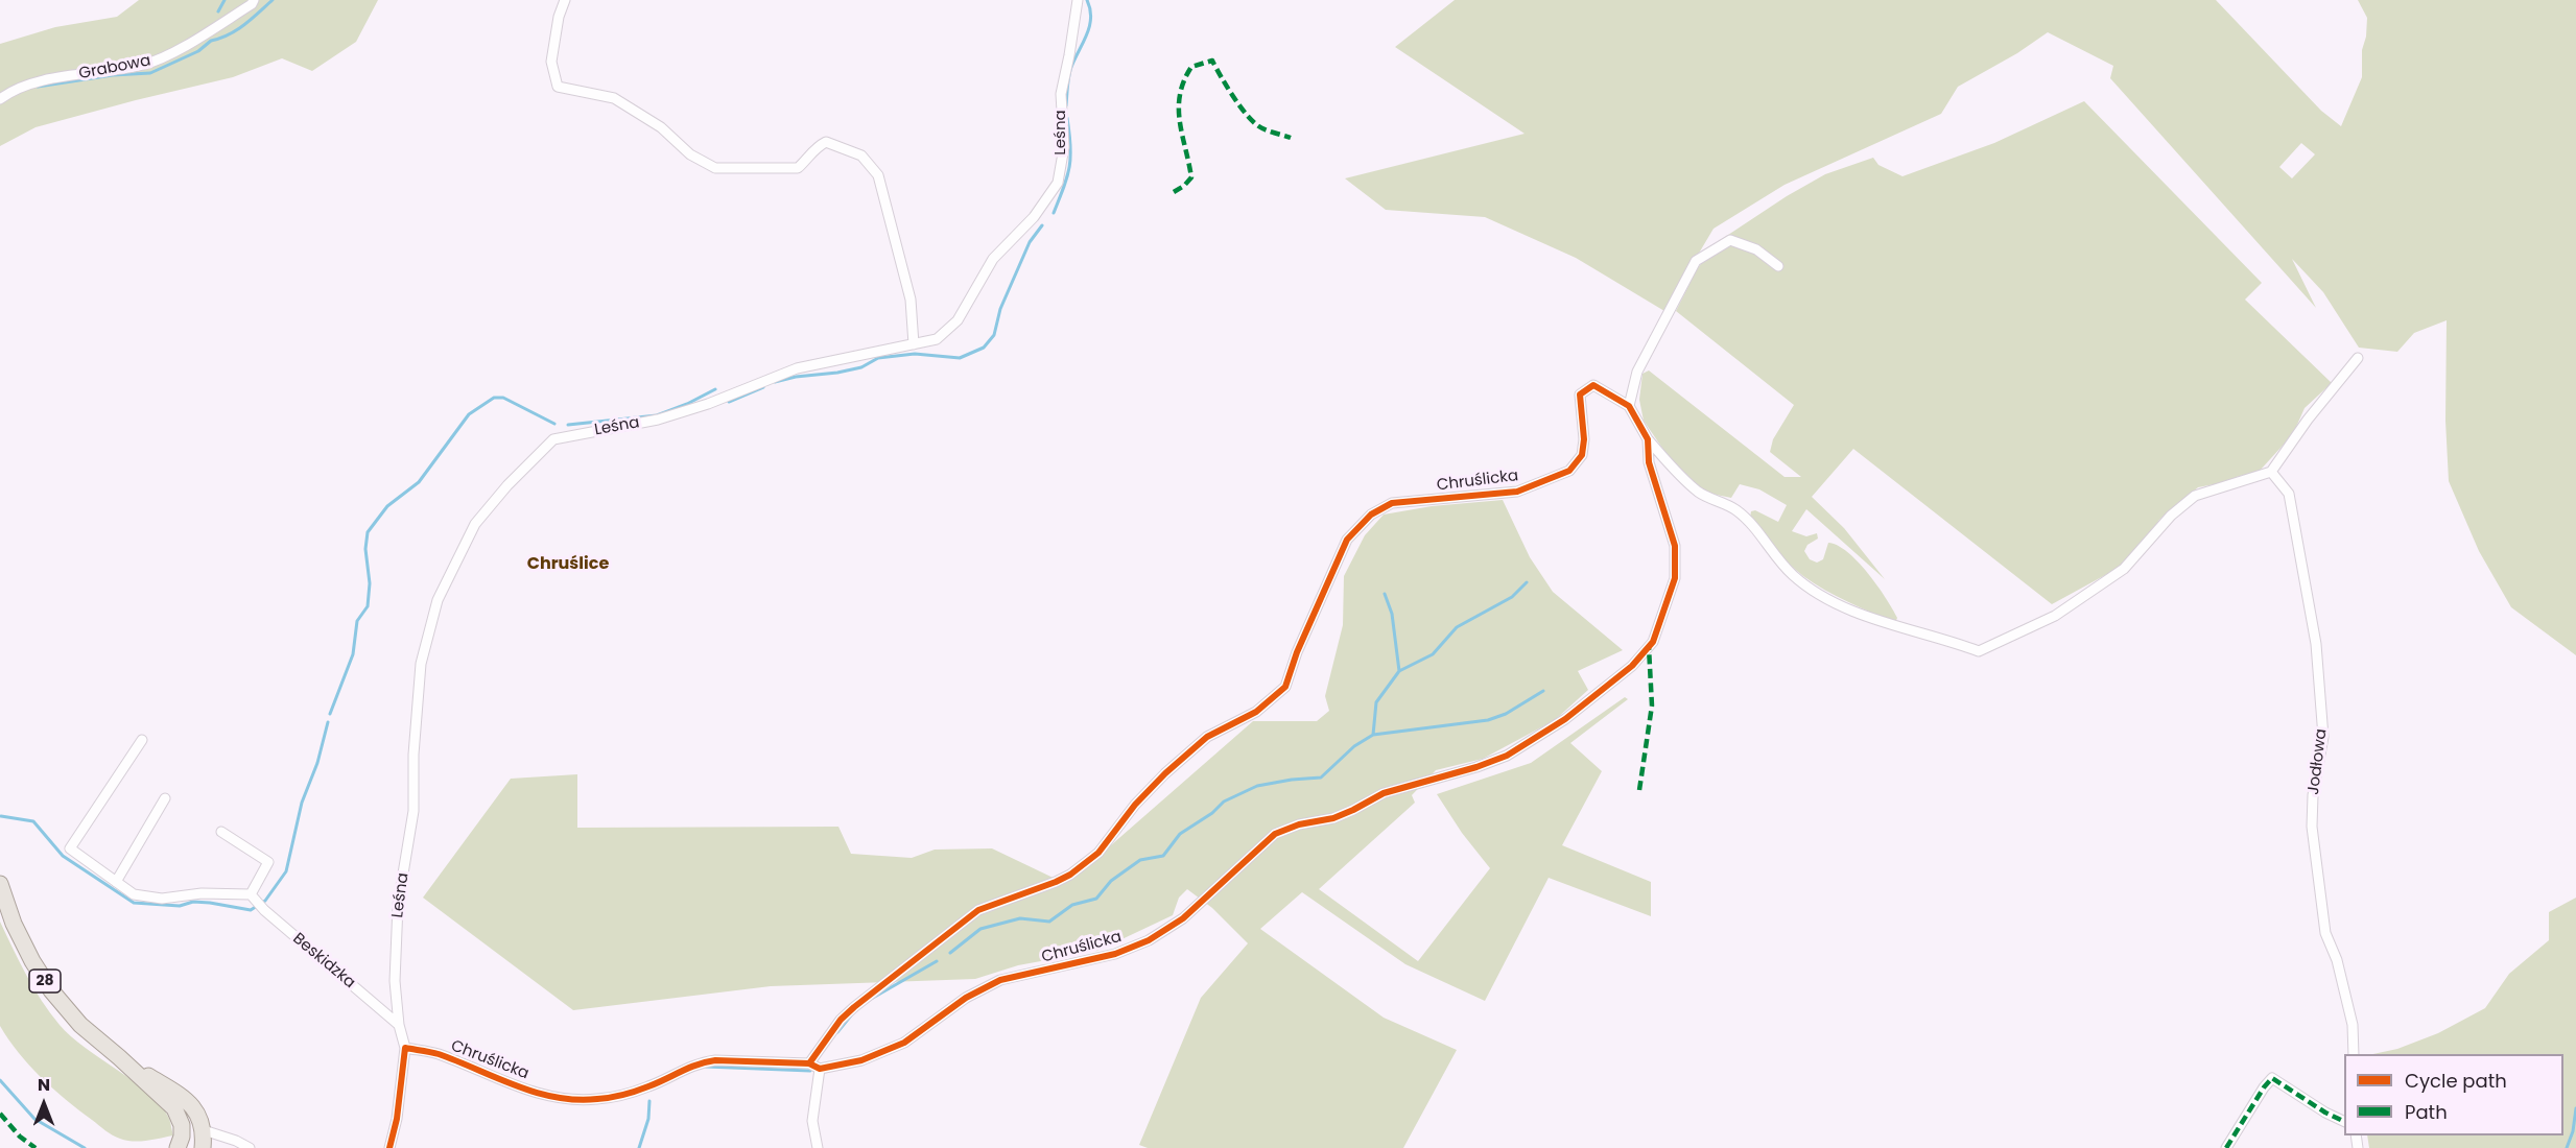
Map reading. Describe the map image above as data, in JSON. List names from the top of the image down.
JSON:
{
  "streets": {
    "main road": ["28"],
    "street": [
      "Grabowa",
      "Leśna",
      "Chruślicka",
      "Jodłowa",
      "Beskidzka"
    ]
  },
  "crossings": [
    ["Leśna", "Chruślicka"],
    ["Leśna", "Beskidzka"]
  ],
  "districts": ["Chruślice"],
  "legend": ["Cycle path", "Path"],
  "north": "top"
}
